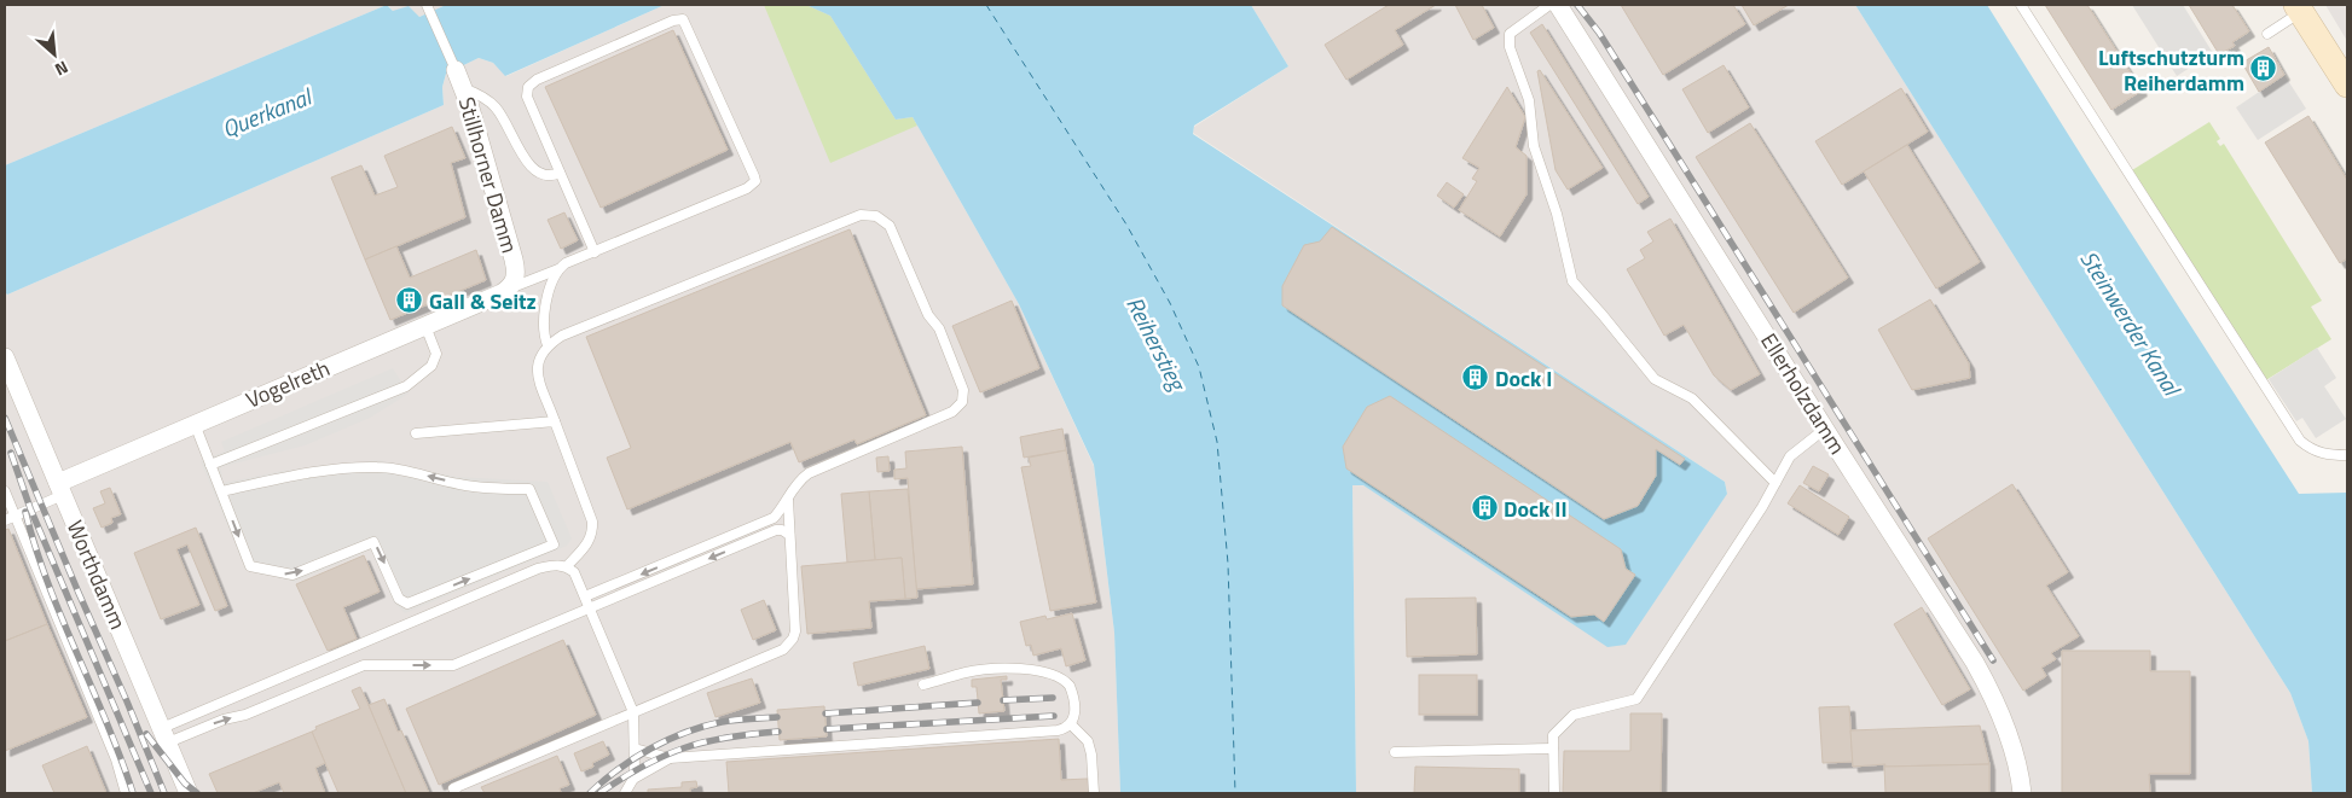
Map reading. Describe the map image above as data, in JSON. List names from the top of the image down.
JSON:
{
  "streets": {
    "street": [
      "Stillhorner Damm",
      "Vogelreth",
      "Ellerholzdamm",
      "Worthdamm"
    ]
  },
  "crossings": [
    ["Stillhorner Damm", "Vogelreth"],
    ["Vogelreth", "Worthdamm"]
  ],
  "water": ["Querkanal", "Steinwerder Kanal", "Reiherstieg"],
  "places": {
    "building": [
      "Luftschutzturm Reiherdamm",
      "Gall & Seitz",
      "Dock I",
      "Dock II"
    ]
  },
  "north": "bottom right"
}
